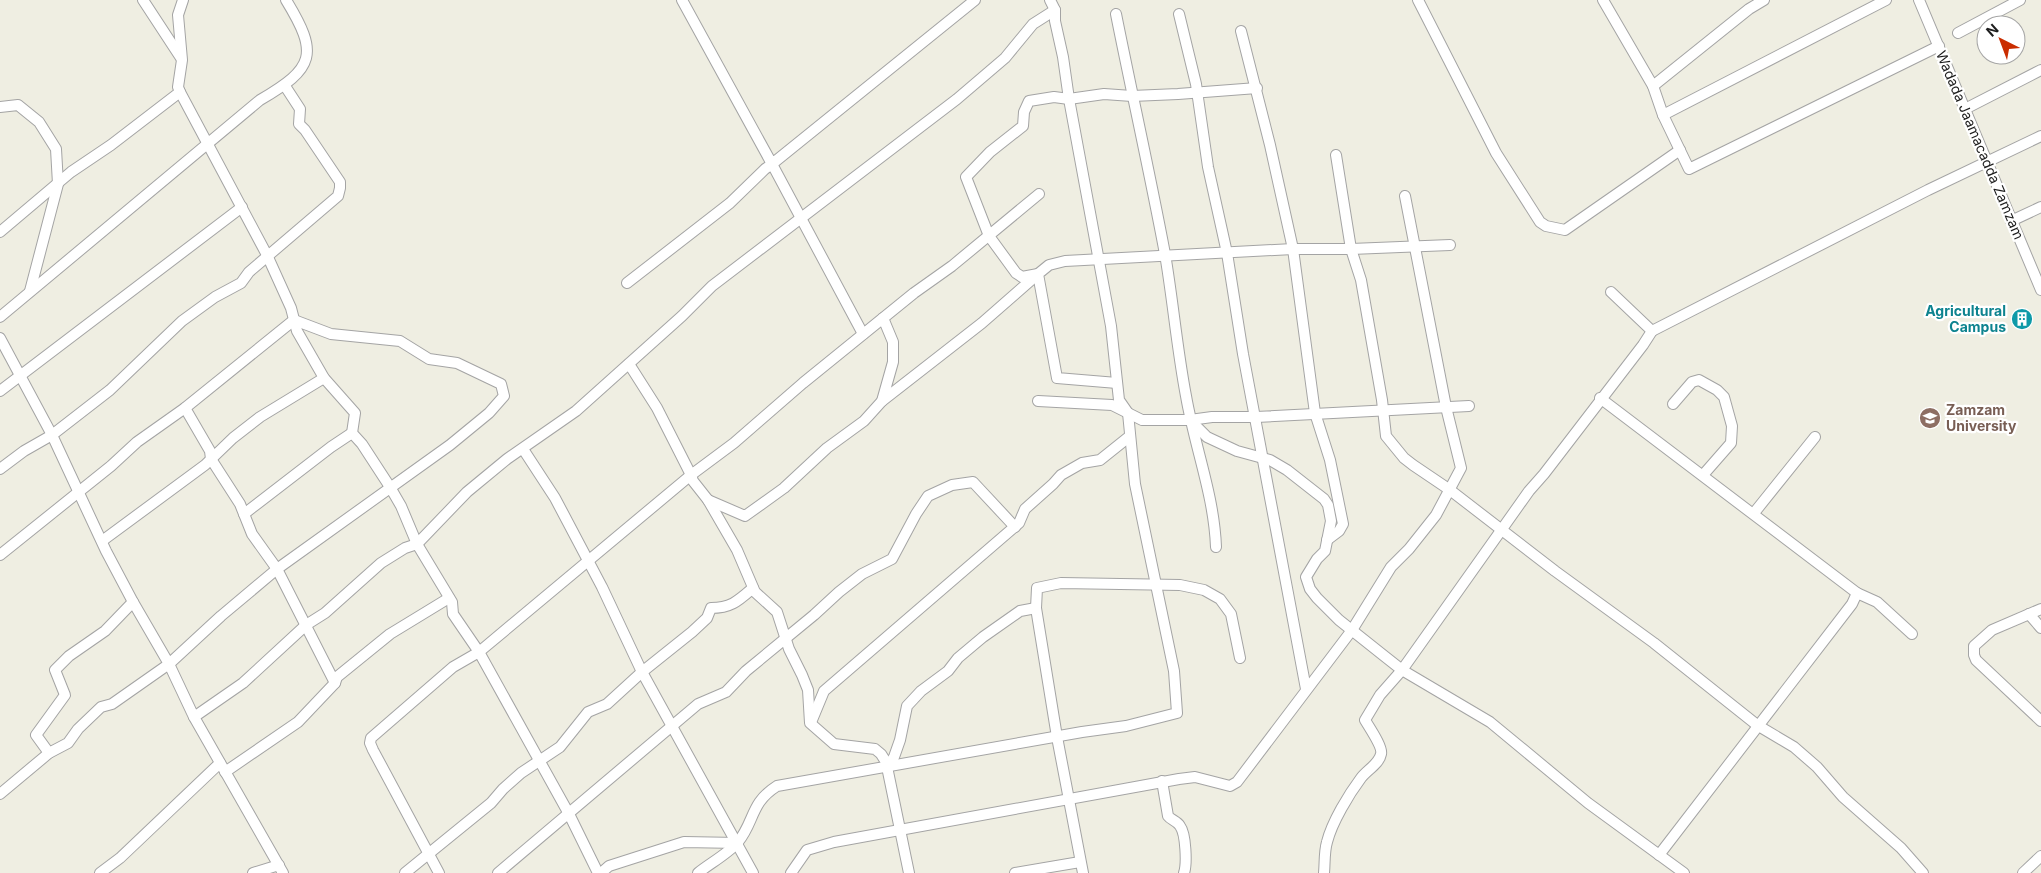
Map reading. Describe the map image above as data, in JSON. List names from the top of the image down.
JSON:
{
  "streets": {
    "street": ["Wadada Jaamacadda Zamzam"]
  },
  "places": {
    "building": ["Agricultural Campus"],
    "school or university": ["Zamzam University"]
  },
  "north": "top left"
}
